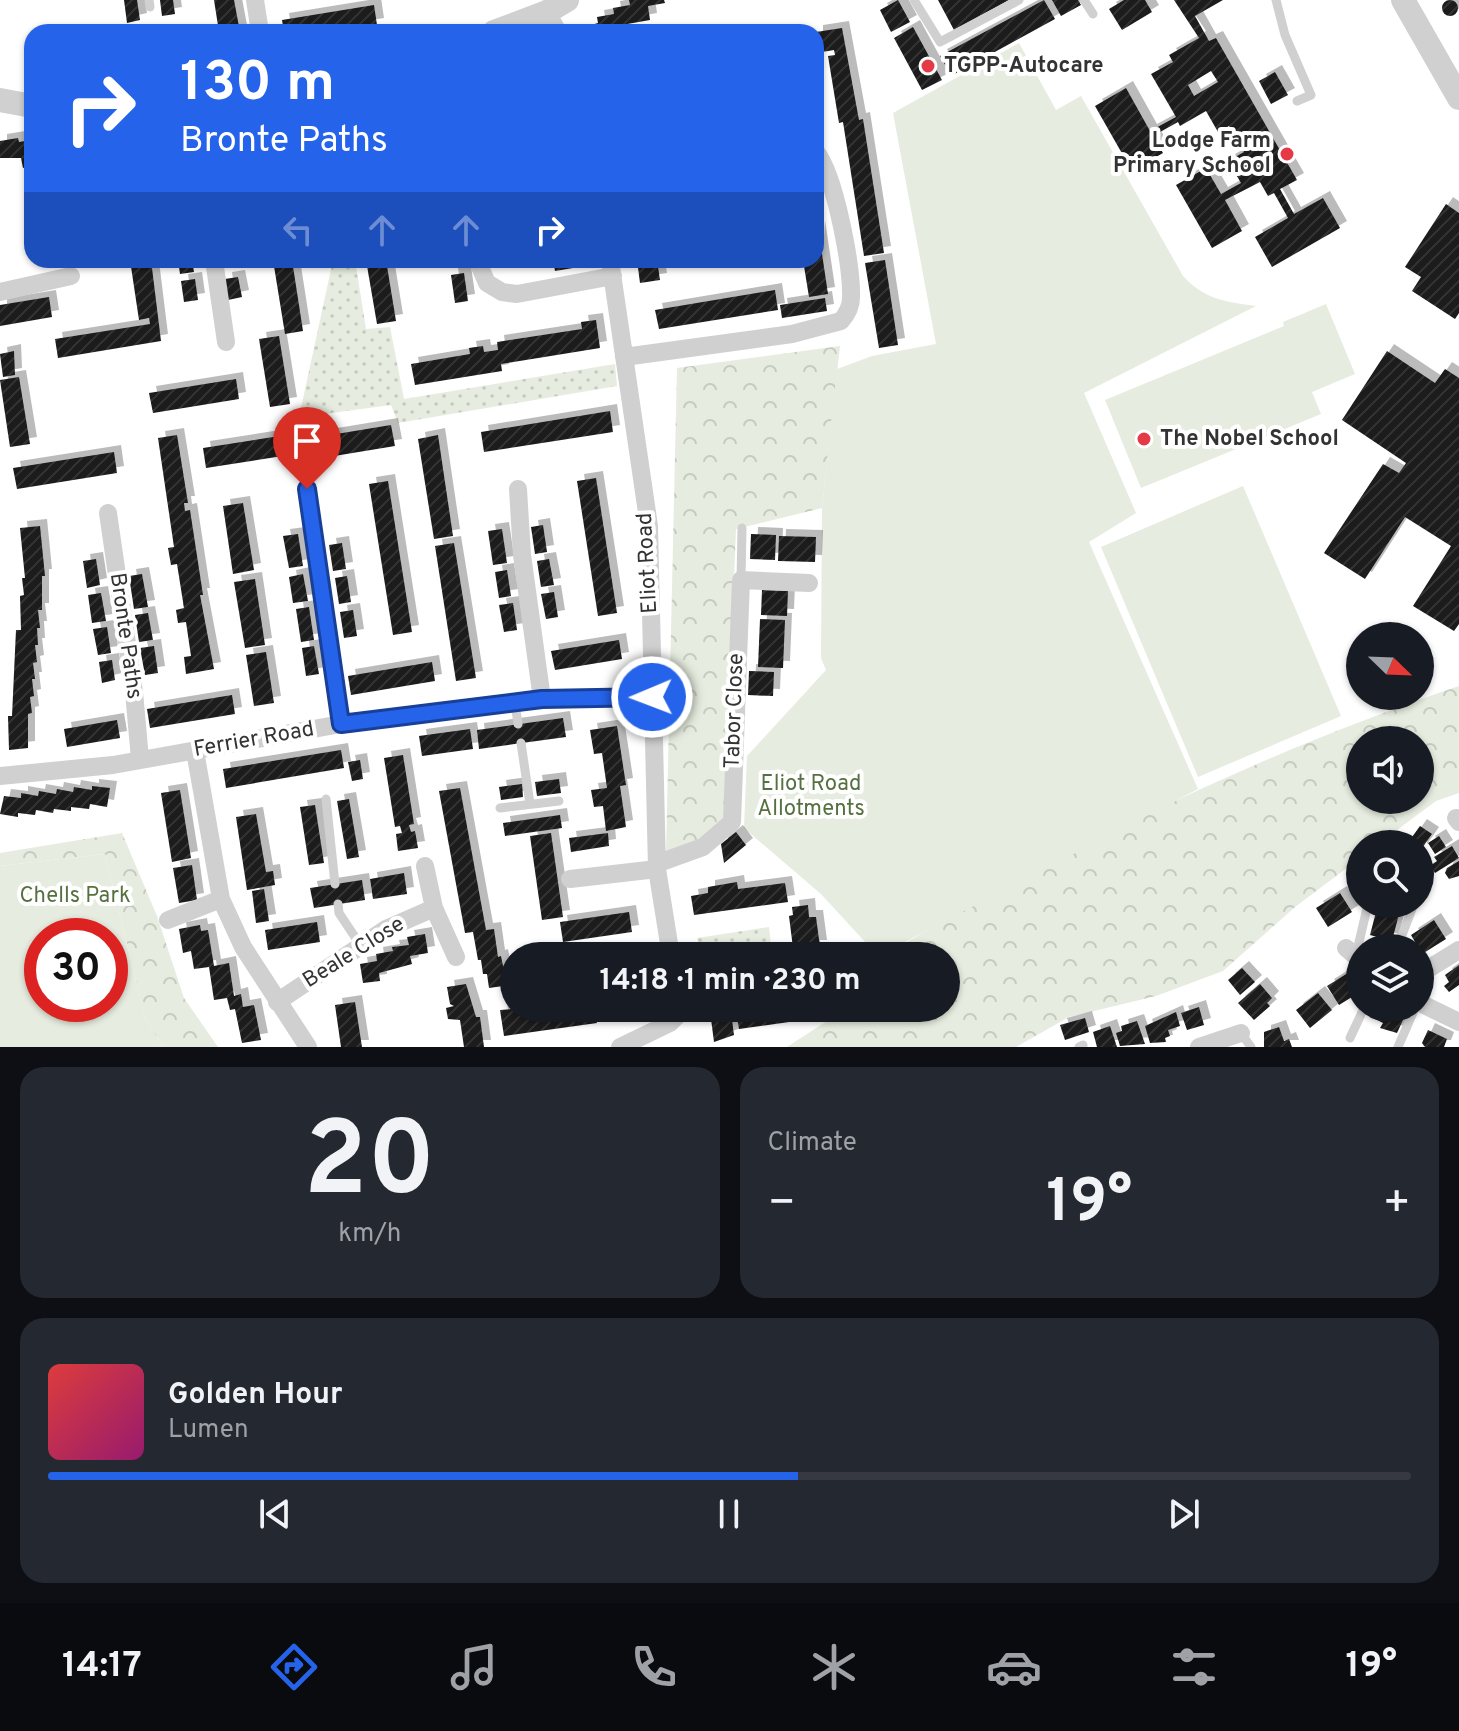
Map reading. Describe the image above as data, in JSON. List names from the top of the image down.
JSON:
{
  "streets": {
    "street": [
      "Eliot Road",
      "Bronte Paths",
      "Tabor Close",
      "Ferrier Road",
      "Beale Close"
    ]
  },
  "crossings": [
    ["Eliot Road", "Tabor Close"],
    ["Eliot Road", "Ferrier Road"],
    ["Bronte Paths", "Ferrier Road"]
  ],
  "parks": ["Eliot Road Allotments", "Chells Park"],
  "places": ["TGPP-Autocare", "Lodge Farm Primary School", "The Nobel School"],
  "north": "bottom right",
  "page": {
    "turn": ["130 m", "Bronte Paths"],
    "limit": "30",
    "trip": "14:18 · 1 min · 230 m",
    "tile": [
      ["20", "km/h"],
      "Climate"
    ],
    "heat": ["−", "19°", "+"],
    "song": ["Golden Hour", "Lumen"],
    "tabs": ["14:17", "19°"]
  }
}
